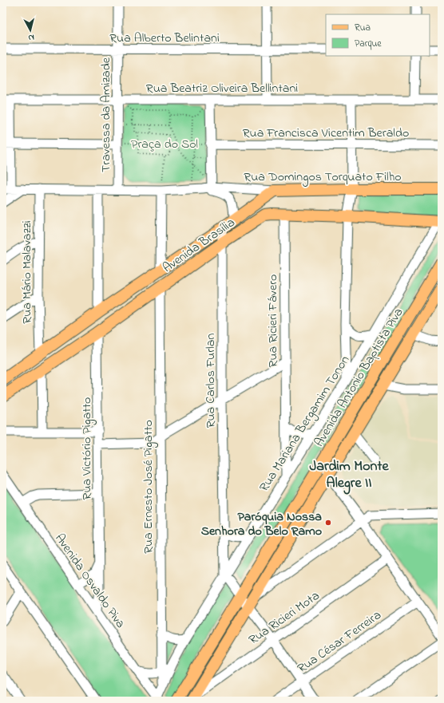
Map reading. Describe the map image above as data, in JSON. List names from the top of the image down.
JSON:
{
  "streets": {
    "main road": ["Rua Domingos Torquato Filho", "Avenida Brasília", "Avenida Antonio Baptista Piva"],
    "street": [
      "Rua Alberto Belintani",
      "Rua Beatriz Oliveira Bellintani",
      "Travessa da Amizade",
      "Rua Francisca Vicentim Beraldo",
      "Rua Mário Malavazzi",
      "Rua Ricieri Fávero",
      "Rua Carlos Furlan",
      "Rua Mariana Bergamim Tonon",
      "Rua Victório Pigatto",
      "Rua Ernesto José Pigatto",
      "Avenida Osvaldo Piva",
      "Rua Ricieri Mota",
      "Rua César Ferreira"
    ]
  },
  "crossings": [
    ["Rua Alberto Belintani", "Travessa da Amizade"],
    ["Rua Beatriz Oliveira Bellintani", "Travessa da Amizade"],
    ["Travessa da Amizade", "Rua Domingos Torquato Filho"],
    ["Rua Domingos Torquato Filho", "Avenida Brasília"],
    ["Rua Domingos Torquato Filho", "Rua Mário Malavazzi"],
    ["Avenida Brasília", "Rua Mário Malavazzi"],
    ["Avenida Brasília", "Rua Ricieri Fávero"],
    ["Avenida Brasília", "Rua Carlos Furlan"],
    ["Avenida Brasília", "Rua Mariana Bergamim Tonon"],
    ["Avenida Brasília", "Rua Victório Pigatto"],
    ["Avenida Brasília", "Rua Ernesto José Pigatto"],
    ["Rua Ricieri Fávero", "Rua Mariana Bergamim Tonon"],
    ["Avenida Antonio Baptista Piva", "Rua Ricieri Mota"],
    ["Rua Carlos Furlan", "Rua Mariana Bergamim Tonon"],
    ["Rua Mariana Bergamim Tonon", "Rua Ernesto José Pigatto"],
    ["Rua Mariana Bergamim Tonon", "Avenida Osvaldo Piva"],
    ["Rua Victório Pigatto", "Avenida Osvaldo Piva"]
  ],
  "districts": ["Jardim Monte Alegre II"],
  "parks": ["Praça do Sol"],
  "places": ["Paróquia Nossa Senhora do Belo Ramo"],
  "legend": ["Rua", "Parque"],
  "north": "bottom"
}
